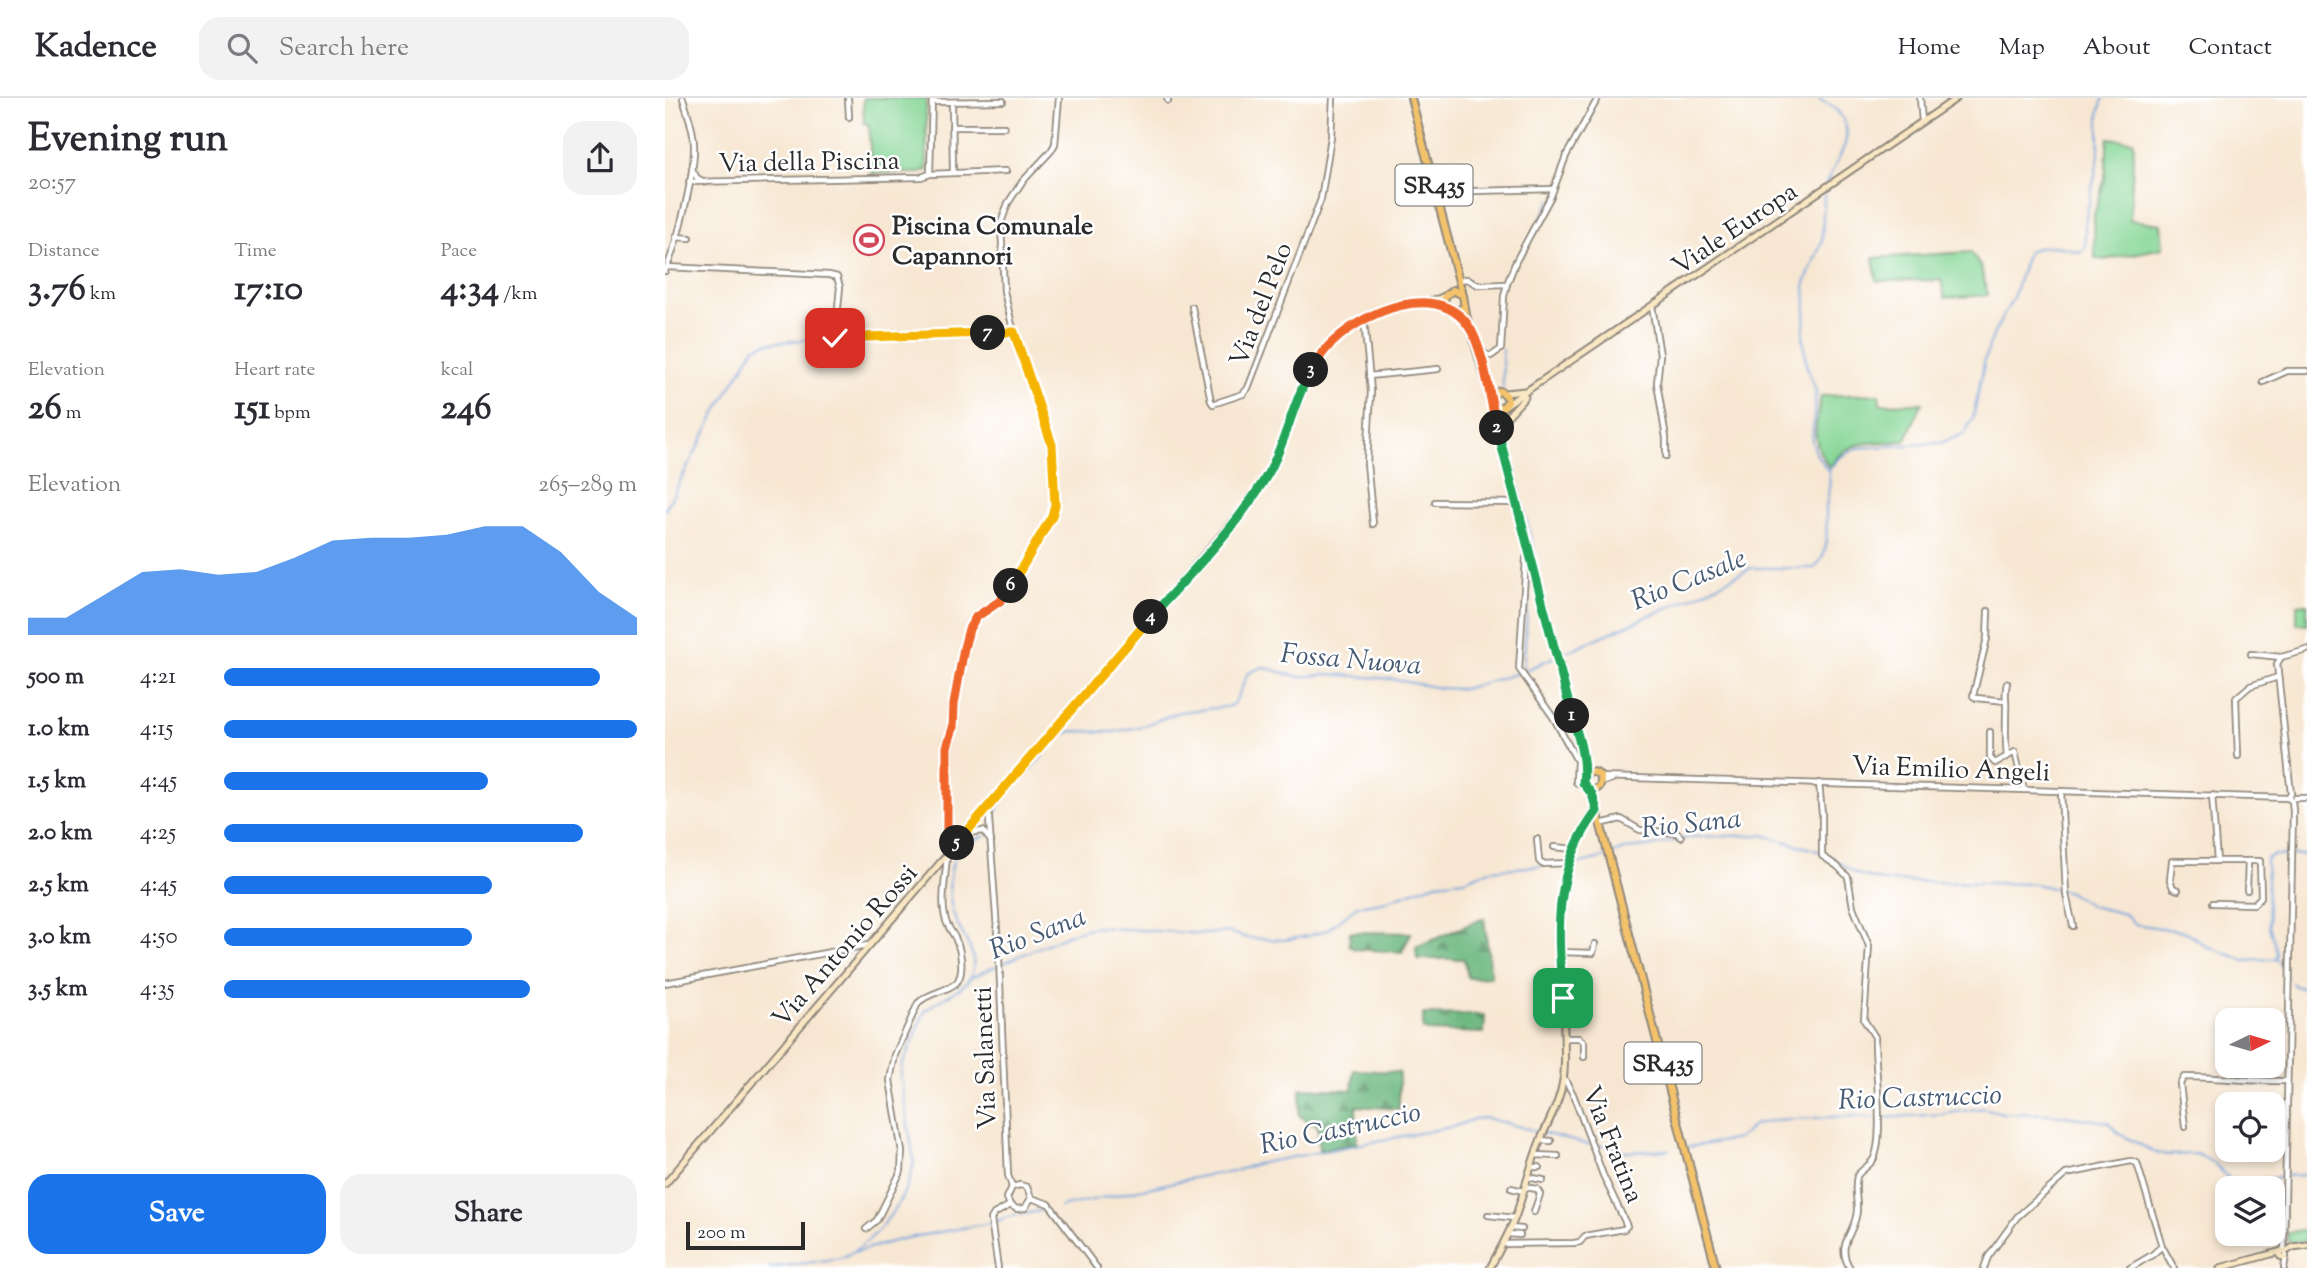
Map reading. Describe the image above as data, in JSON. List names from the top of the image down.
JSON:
{
  "streets": {
    "main road": ["SR435", "Viale Europa", "Via Antonio Rossi"],
    "street": [
      "Via della Piscina",
      "Via del Pelo",
      "Via Emilio Angeli",
      "Via Salanetti",
      "Via Fratina"
    ]
  },
  "crossings": [
    ["SR435", "Viale Europa"],
    ["SR435", "Via Emilio Angeli"],
    ["SR435", "Via Antonio Rossi"],
    ["Via Antonio Rossi", "Via Salanetti"]
  ],
  "water": [
    "Rio Casale",
    "Fossa Nuova",
    "Rio Sana",
    "Rio Castruccio"
  ],
  "places": {
    "sports": ["Piscina Comunale Capannori"]
  },
  "scale_bar": "200 m",
  "north": "right",
  "page": {
    "header": "Kadence",
    "search": "Search here",
    "nav": [
      "Home",
      "Map",
      "About",
      "Contact"
    ],
    "heading": ["Evening run", "20:57"],
    "stats": [
      ["Distance", "3.76 km"],
      ["Time", "17:10"],
      ["Pace", "4:34 /km"],
      ["Elevation", "26 m"],
      ["Heart rate", "151 bpm"],
      ["kcal", "246"]
    ],
    "pins": [
      "7",
      "3",
      "2",
      "6",
      "4",
      "1",
      "5"
    ],
    "chart": ["Elevation", "265–289 m"],
    "list": [
      {
        "name": "500 m",
        "note": "4:21"
      },
      {
        "name": "1.0 km",
        "note": "4:15"
      },
      {
        "name": "1.5 km",
        "note": "4:45"
      },
      {
        "name": "2.0 km",
        "note": "4:25"
      },
      {
        "name": "2.5 km",
        "note": "4:45"
      },
      {
        "name": "3.0 km",
        "note": "4:50"
      },
      {
        "name": "3.5 km",
        "note": "4:35"
      }
    ],
    "buttons": ["Save", "Share"],
    "scale": "200 m"
  }
}
